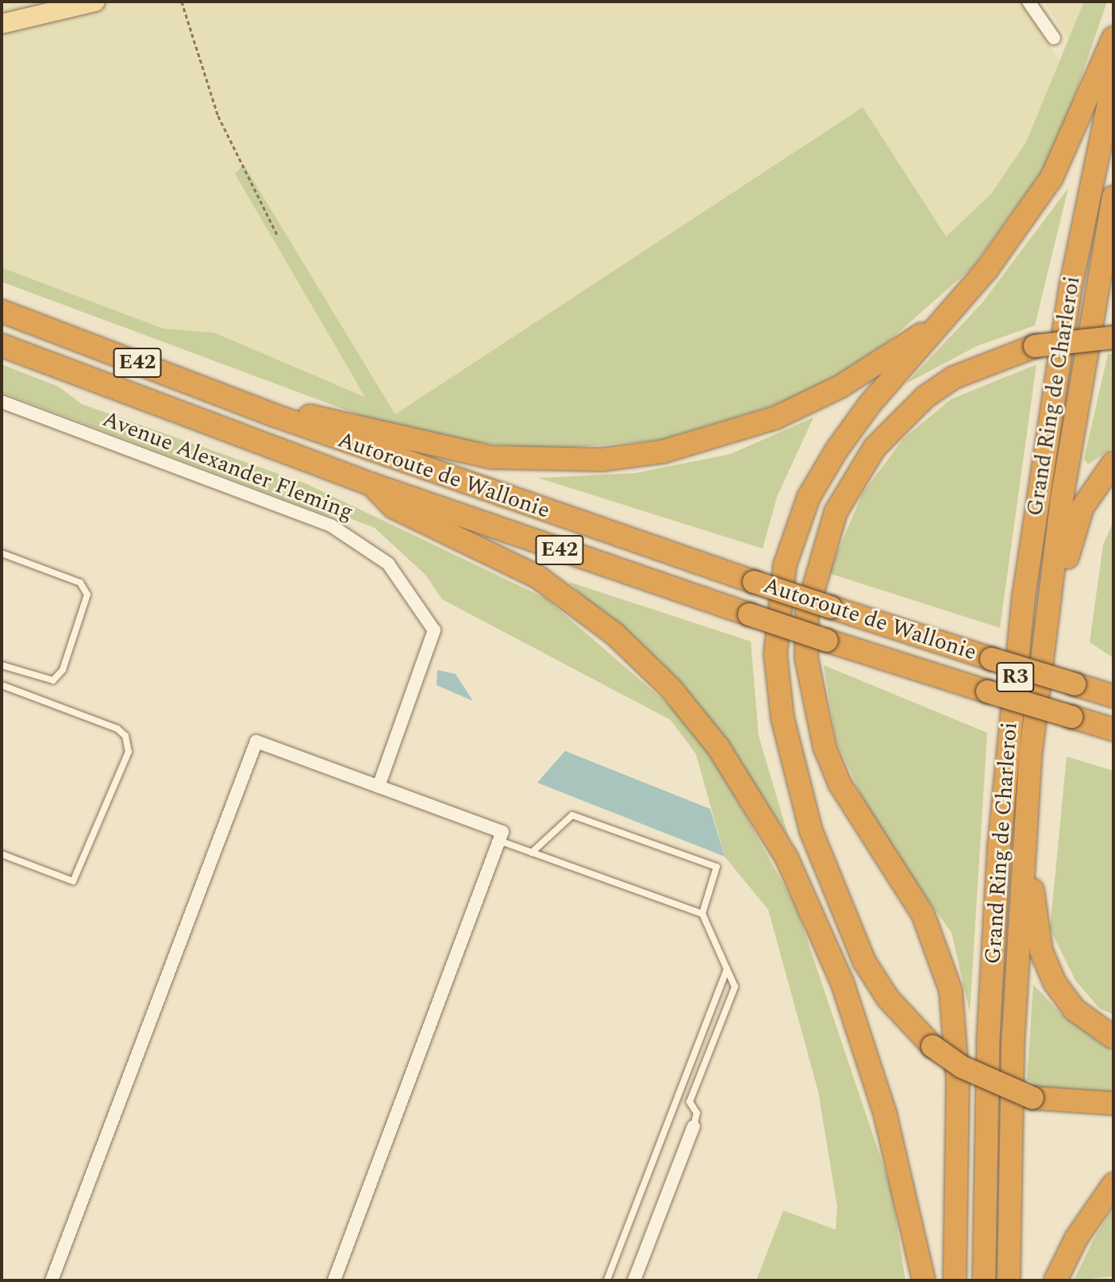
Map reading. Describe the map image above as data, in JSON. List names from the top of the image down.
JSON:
{
  "streets": {
    "highway": [
      "E42",
      "Grand Ring de Charleroi",
      "Autoroute de Wallonie",
      "R3"
    ],
    "street": ["Avenue Alexander Fleming"]
  }
}
